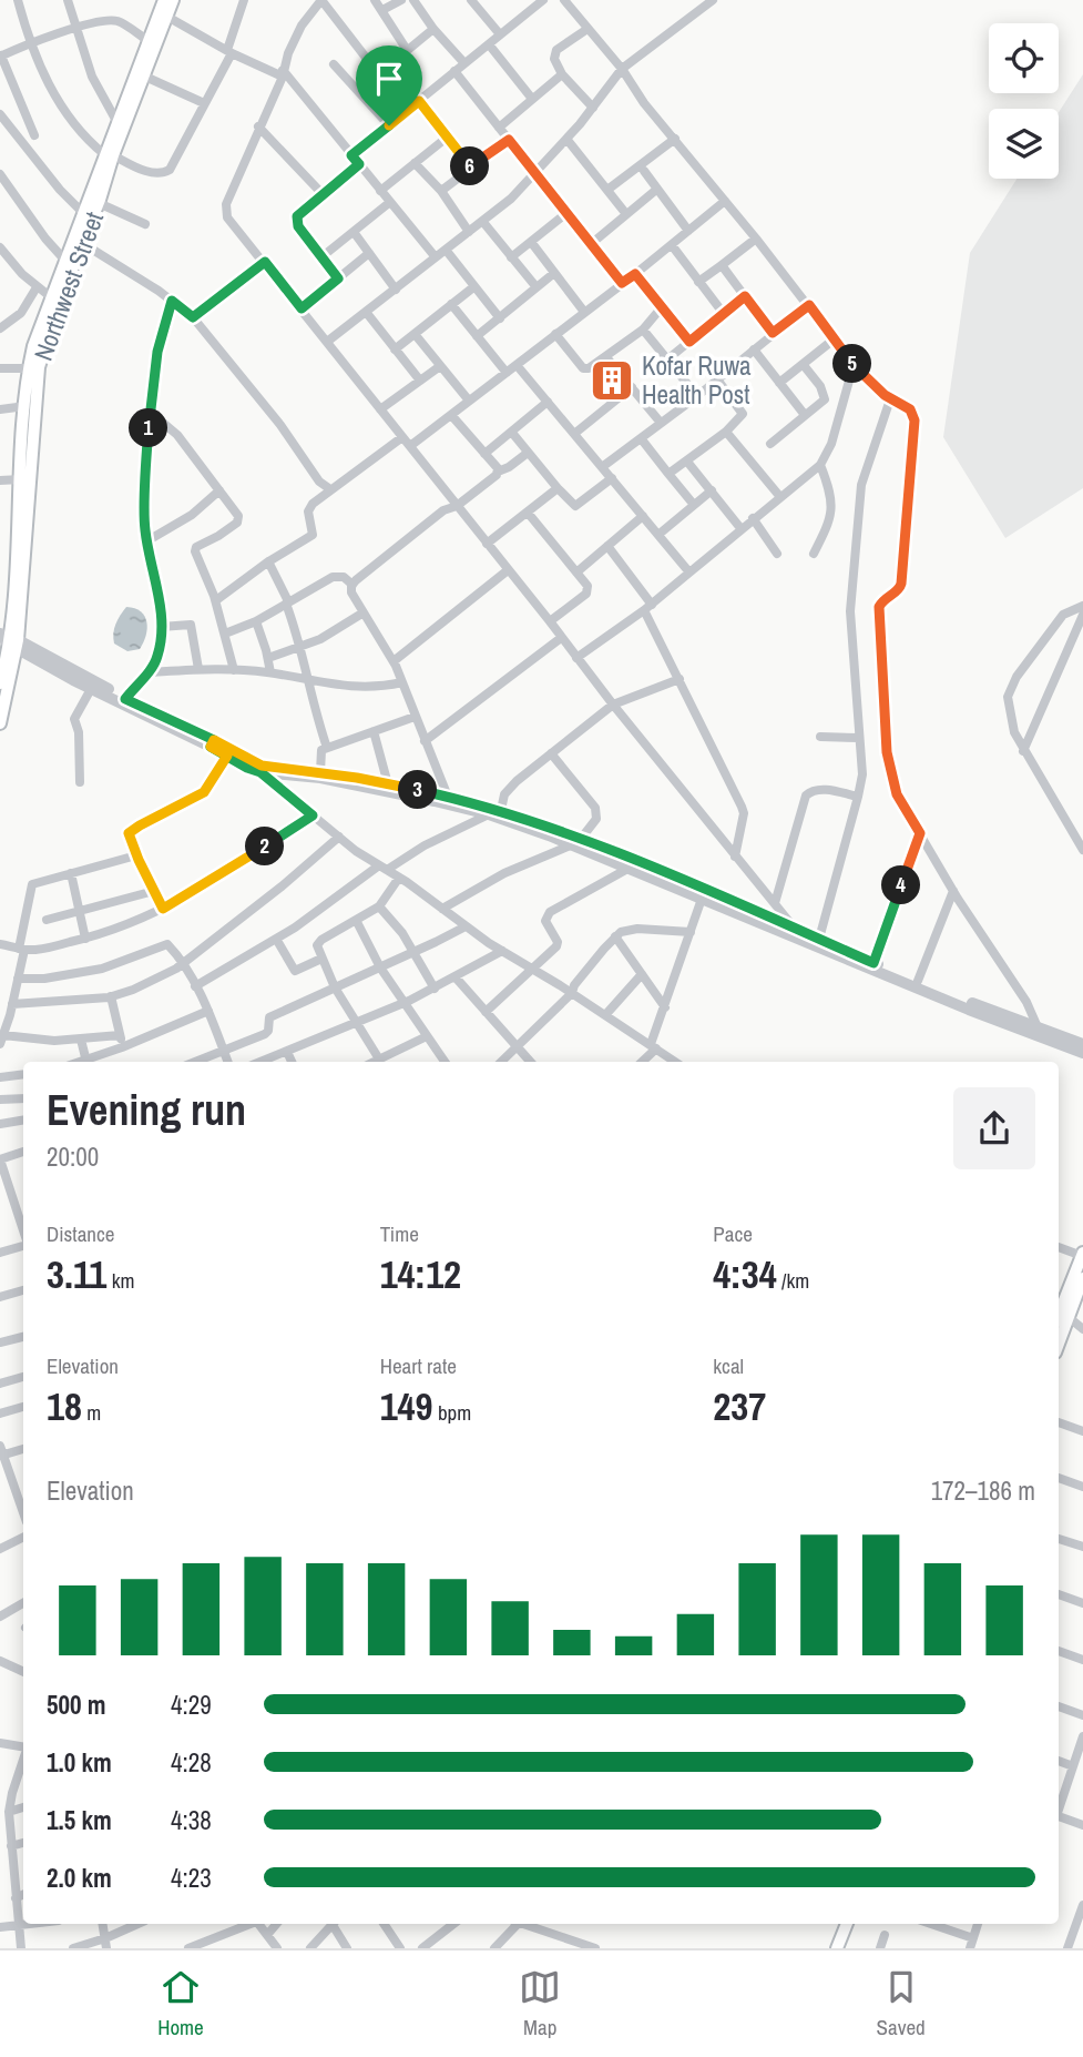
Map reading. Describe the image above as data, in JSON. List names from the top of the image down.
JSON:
{
  "streets": {
    "main road": ["Northwest Street"]
  },
  "places": {
    "building": ["Kofar Ruwa Health Post"]
  },
  "page": {
    "pins": [
      "6",
      "5",
      "1",
      "3",
      "2",
      "4"
    ],
    "heading": ["Evening run", "20:00"],
    "stats": [
      ["Distance", "3.11 km"],
      ["Time", "14:12"],
      ["Pace", "4:34 /km"],
      ["Elevation", "18 m"],
      ["Heart rate", "149 bpm"],
      ["kcal", "237"]
    ],
    "chart": ["Elevation", "172–186 m"],
    "list": [
      {
        "name": "500 m",
        "note": "4:29"
      },
      {
        "name": "1.0 km",
        "note": "4:28"
      },
      {
        "name": "1.5 km",
        "note": "4:38"
      },
      {
        "name": "2.0 km",
        "note": "4:23"
      }
    ],
    "tabs": ["Home", "Map", "Saved"]
  }
}
